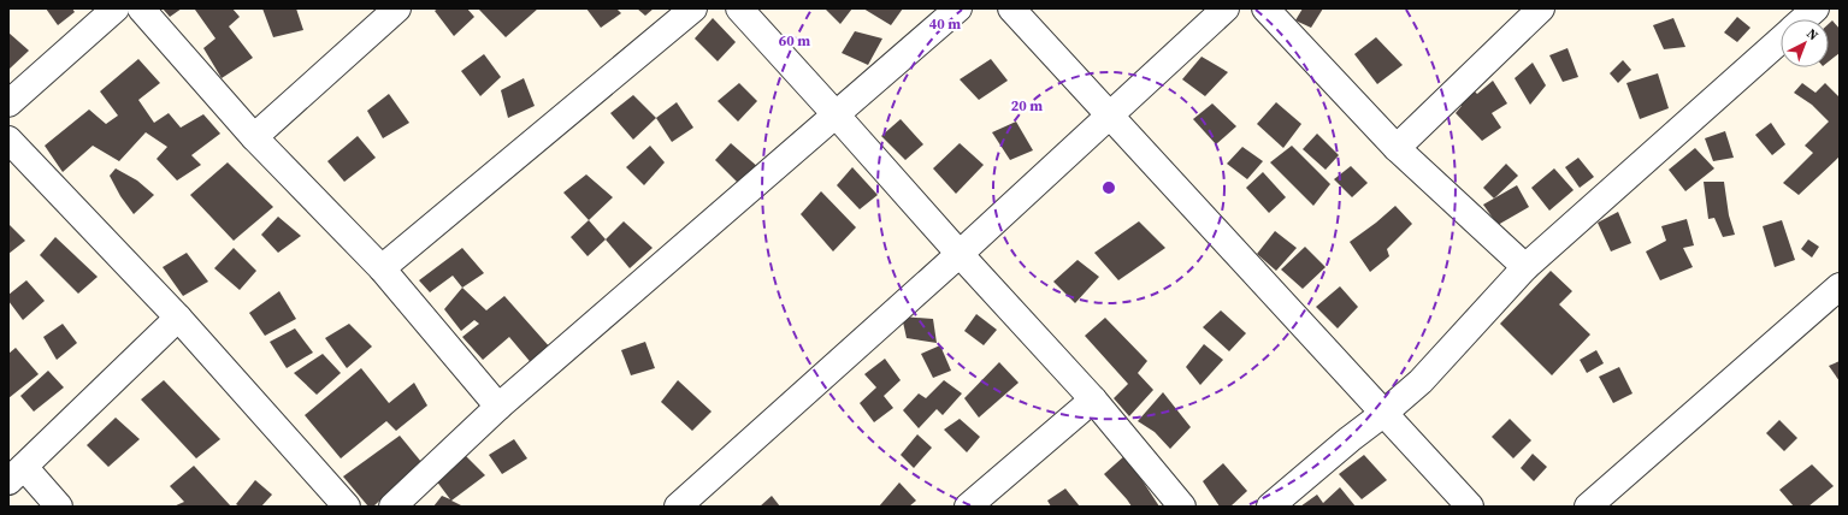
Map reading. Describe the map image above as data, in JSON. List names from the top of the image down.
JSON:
{
  "north": "top right",
  "rings": ["40 m", "60 m", "20 m"]
}
